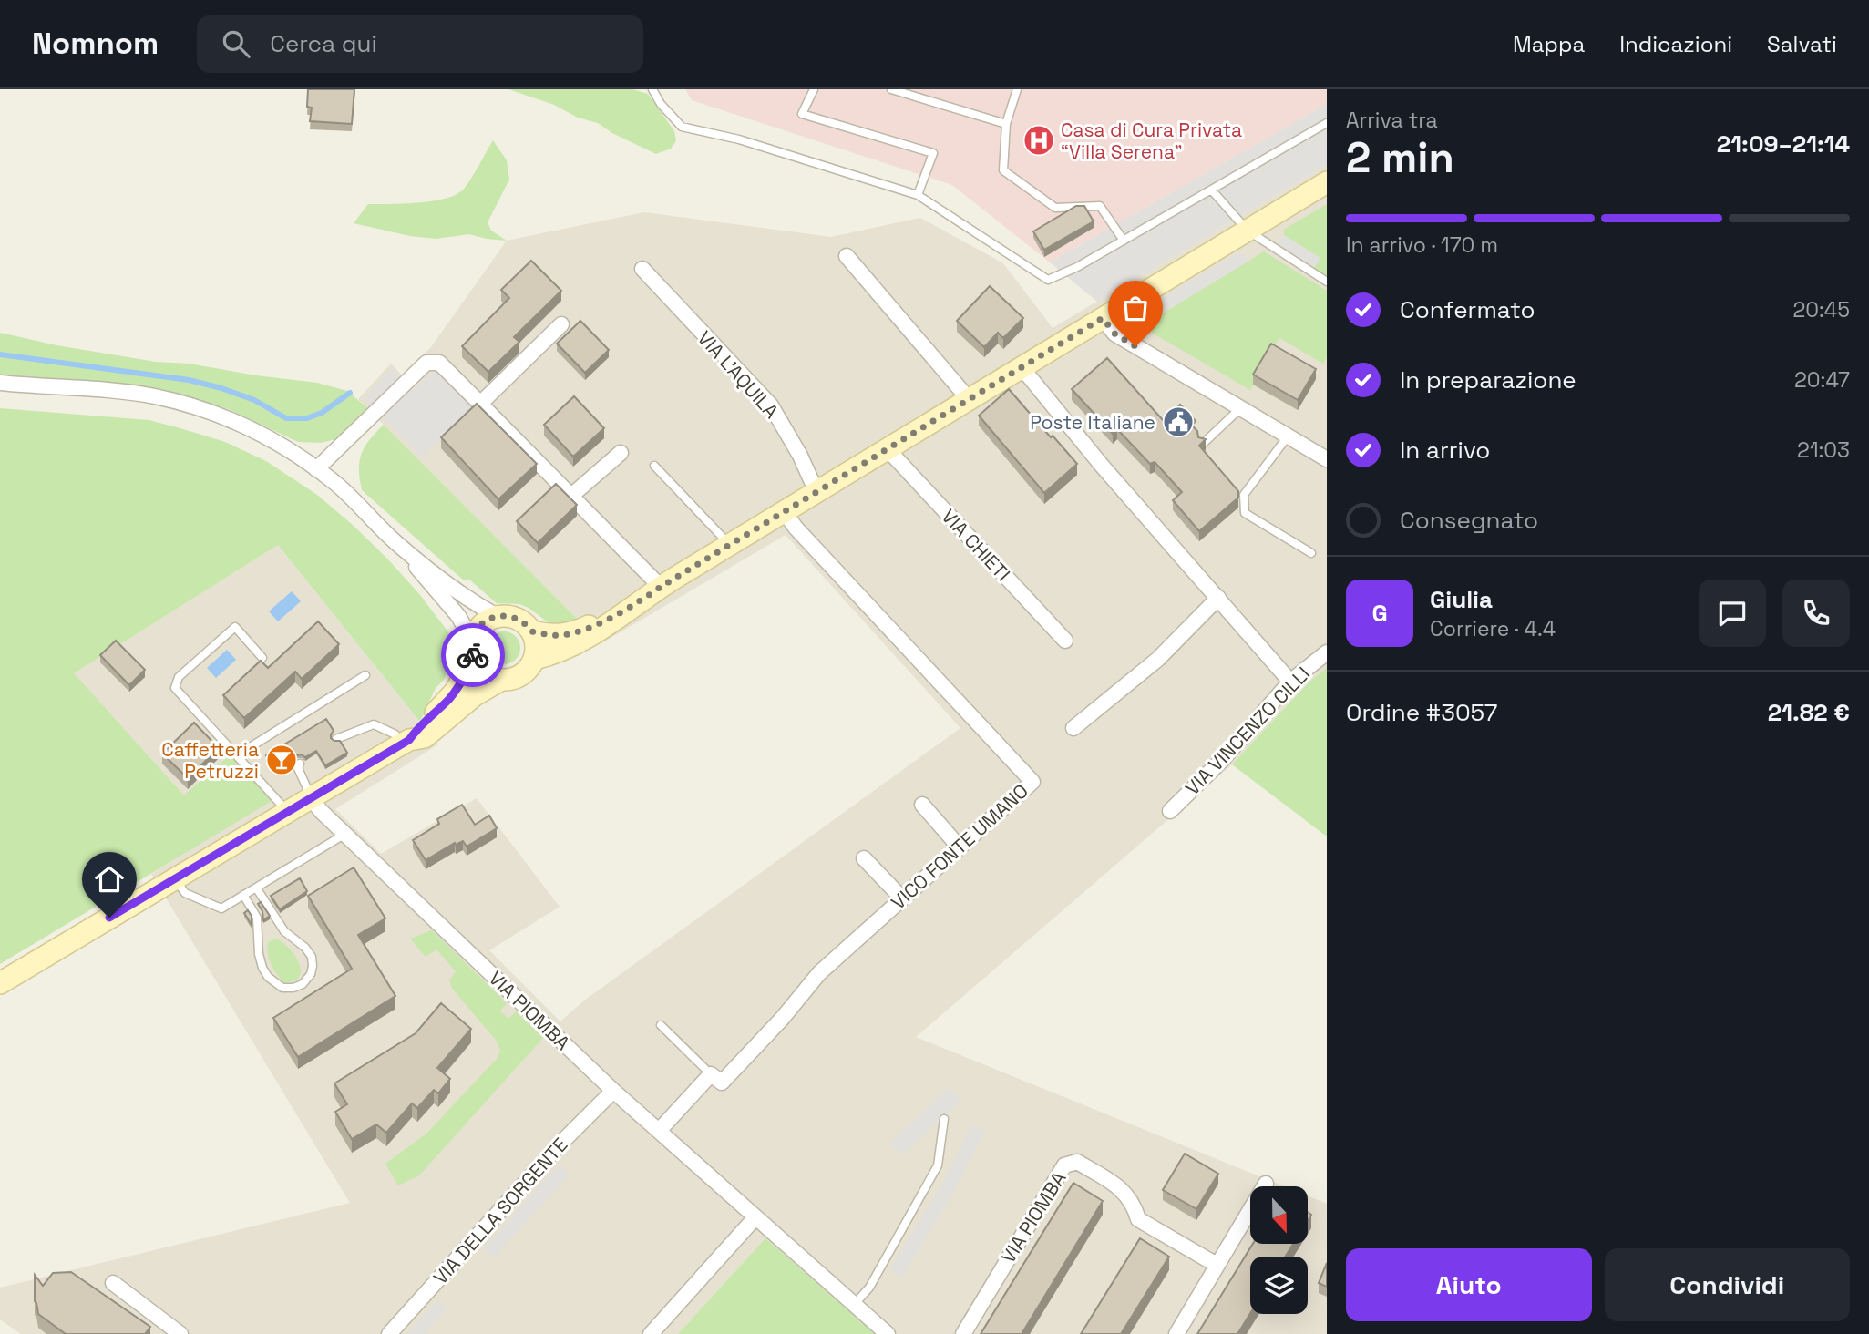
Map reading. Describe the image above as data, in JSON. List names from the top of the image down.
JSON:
{
  "streets": {
    "street": [
      "VIA L'AQUILA",
      "VIA CHIETI",
      "VIA VINCENZO CILLI",
      "VICO FONTE UMANO",
      "VIA PIOMBA",
      "VIA DELLA SORGENTE"
    ]
  },
  "crossings": [
    ["VIA PIOMBA", "VIA DELLA SORGENTE"]
  ],
  "places": {
    "hospital": ["Casa di Cura Privata “Villa Serena”"],
    "public building": ["Poste Italiane"],
    "bar": ["Caffetteria Petruzzi"]
  },
  "north": "bottom",
  "page": {
    "header": "Nomnom",
    "search": "Cerca qui",
    "nav": ["Mappa", "Indicazioni", "Salvati"],
    "heading": ["2 min", "Arriva tra", "21:09–21:14"],
    "panel": [
      "Giulia",
      "Corriere · 4.4",
      "Ordine #3057",
      "21.82 €"
    ],
    "bar": "In arrivo · 170 m",
    "list": [
      ["Confermato", "20:45"],
      ["In preparazione", "20:47"],
      ["In arrivo", "21:03"],
      "Consegnato"
    ],
    "round": "G",
    "buttons": ["Aiuto", "Condividi"]
  }
}
